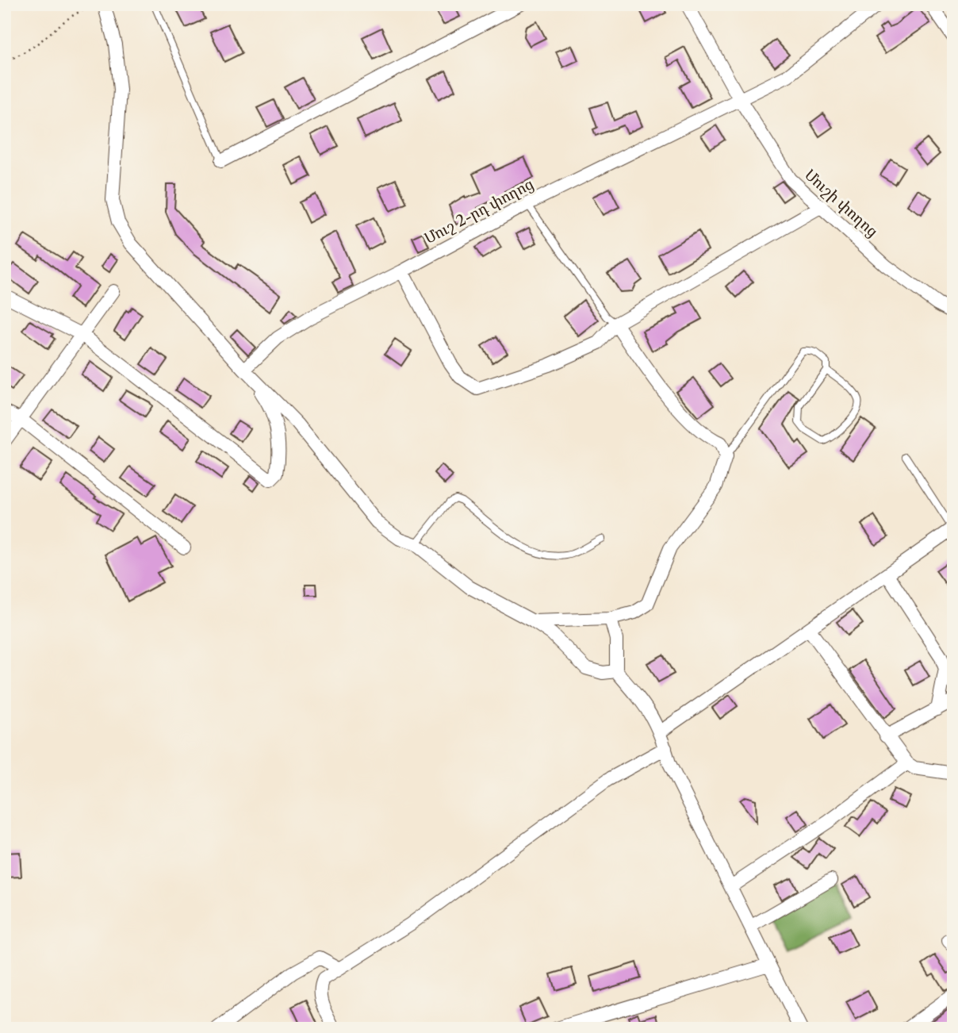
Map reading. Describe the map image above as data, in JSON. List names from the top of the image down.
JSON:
{
  "streets": {
    "street": ["Մուշի փողոց", "Մուշ 2-րդ փողոց"]
  },
  "crossings": [
    ["Մուշի փողոց", "Մուշ 2-րդ փողոց"]
  ]
}
